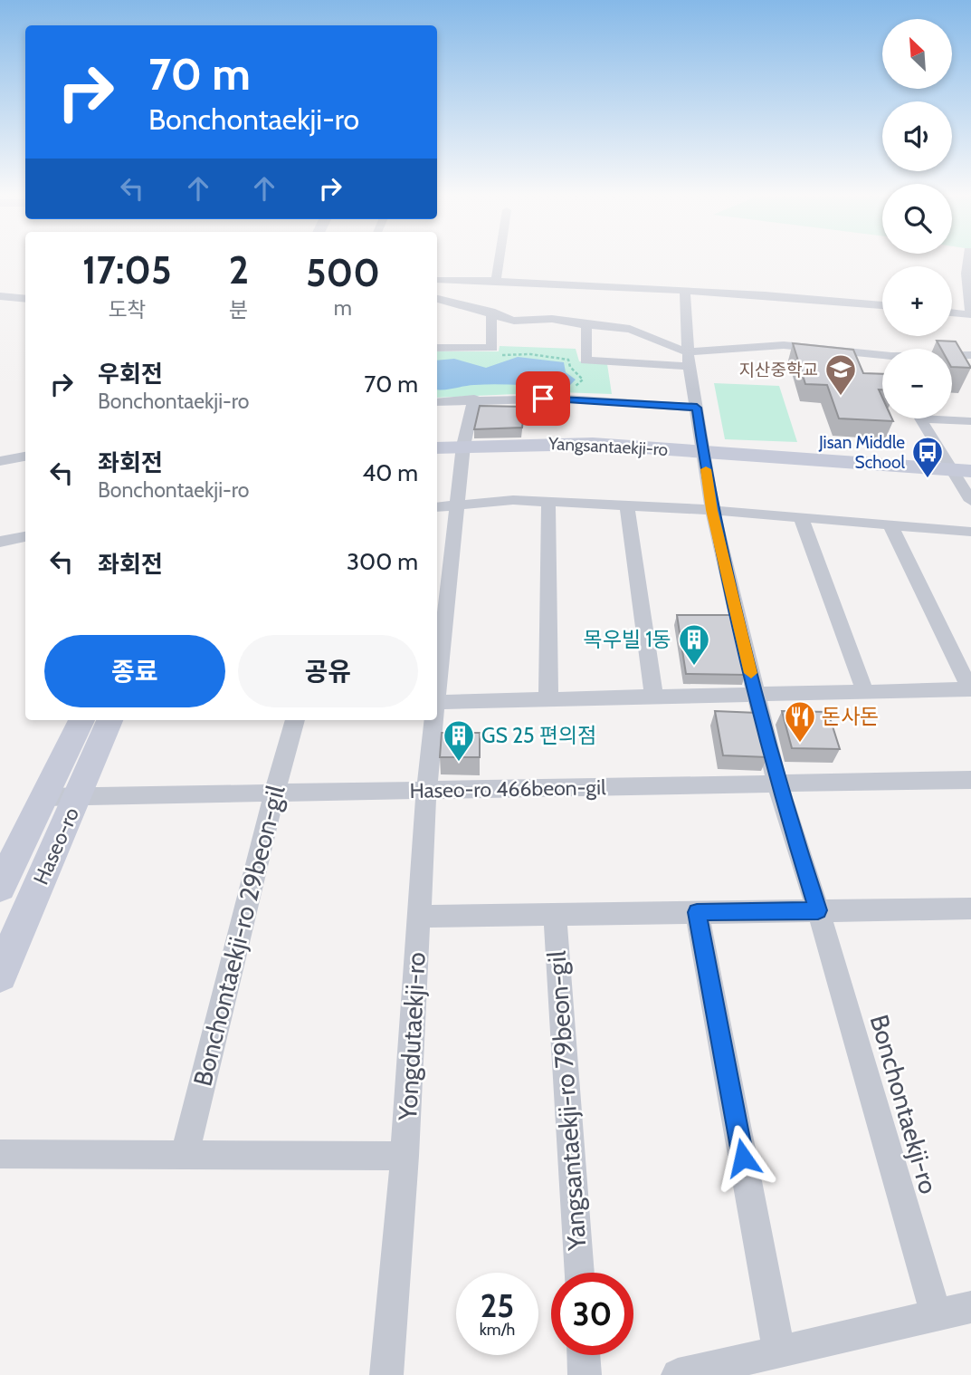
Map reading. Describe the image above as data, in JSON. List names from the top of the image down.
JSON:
{
  "streets": {
    "street": [
      "Yangsantaekji-ro",
      "Haseo-ro 466beon-gil",
      "Haseo-ro",
      "Bonchontaekji-ro 29beon-gil",
      "Yongdutaekji-ro",
      "Yangsantaekji-ro 79beon-gil",
      "Bonchontaekji-ro"
    ]
  },
  "crossings": [
    ["Yangsantaekji-ro", "Yongdutaekji-ro"],
    ["Yangsantaekji-ro", "Bonchontaekji-ro"],
    ["Haseo-ro 466beon-gil", "Haseo-ro"],
    ["Haseo-ro 466beon-gil", "Bonchontaekji-ro 29beon-gil"],
    ["Haseo-ro 466beon-gil", "Yongdutaekji-ro"],
    ["Haseo-ro 466beon-gil", "Bonchontaekji-ro"]
  ],
  "places": {
    "school or university": ["지산중학교"],
    "bus stop": ["Jisan Middle School"],
    "building": ["목우빌 1동", "GS 25 편의점"],
    "restaurant": ["돈사돈"]
  },
  "north": "top left",
  "page": {
    "map_buttons": ["+", "−"],
    "turn": ["70 m", "Bonchontaekji-ro"],
    "eta": [
      "17:05",
      "도착",
      "2",
      "분",
      "500",
      "m"
    ],
    "list": [
      {
        "name": "우회전",
        "note": "Bonchontaekji-ro",
        "value": "70 m"
      },
      {
        "name": "좌회전",
        "note": "Bonchontaekji-ro",
        "value": "40 m"
      },
      {
        "name": "좌회전",
        "value": "300 m"
      }
    ],
    "buttons": ["종료", "공유"],
    "speed": "25 km/h",
    "limit": "30"
  }
}
